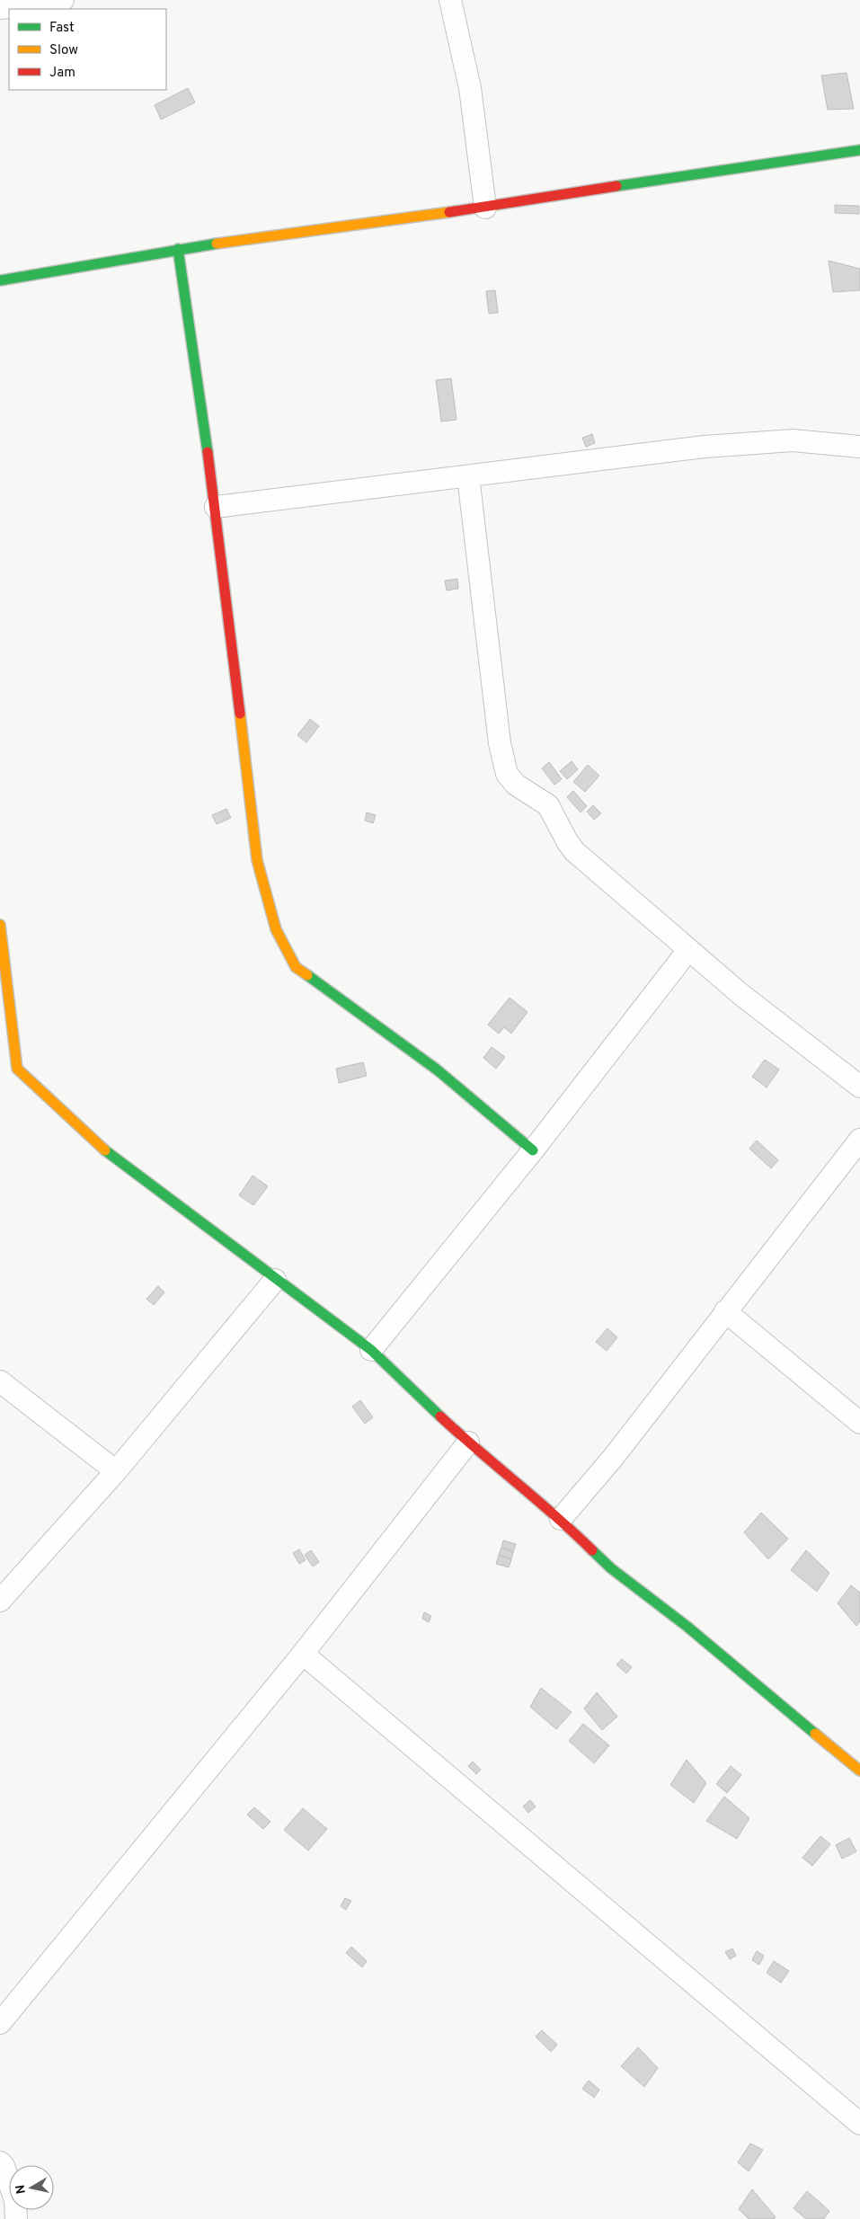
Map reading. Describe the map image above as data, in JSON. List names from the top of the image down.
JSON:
{
  "legend": ["Fast", "Slow", "Jam"],
  "north": "left"
}
